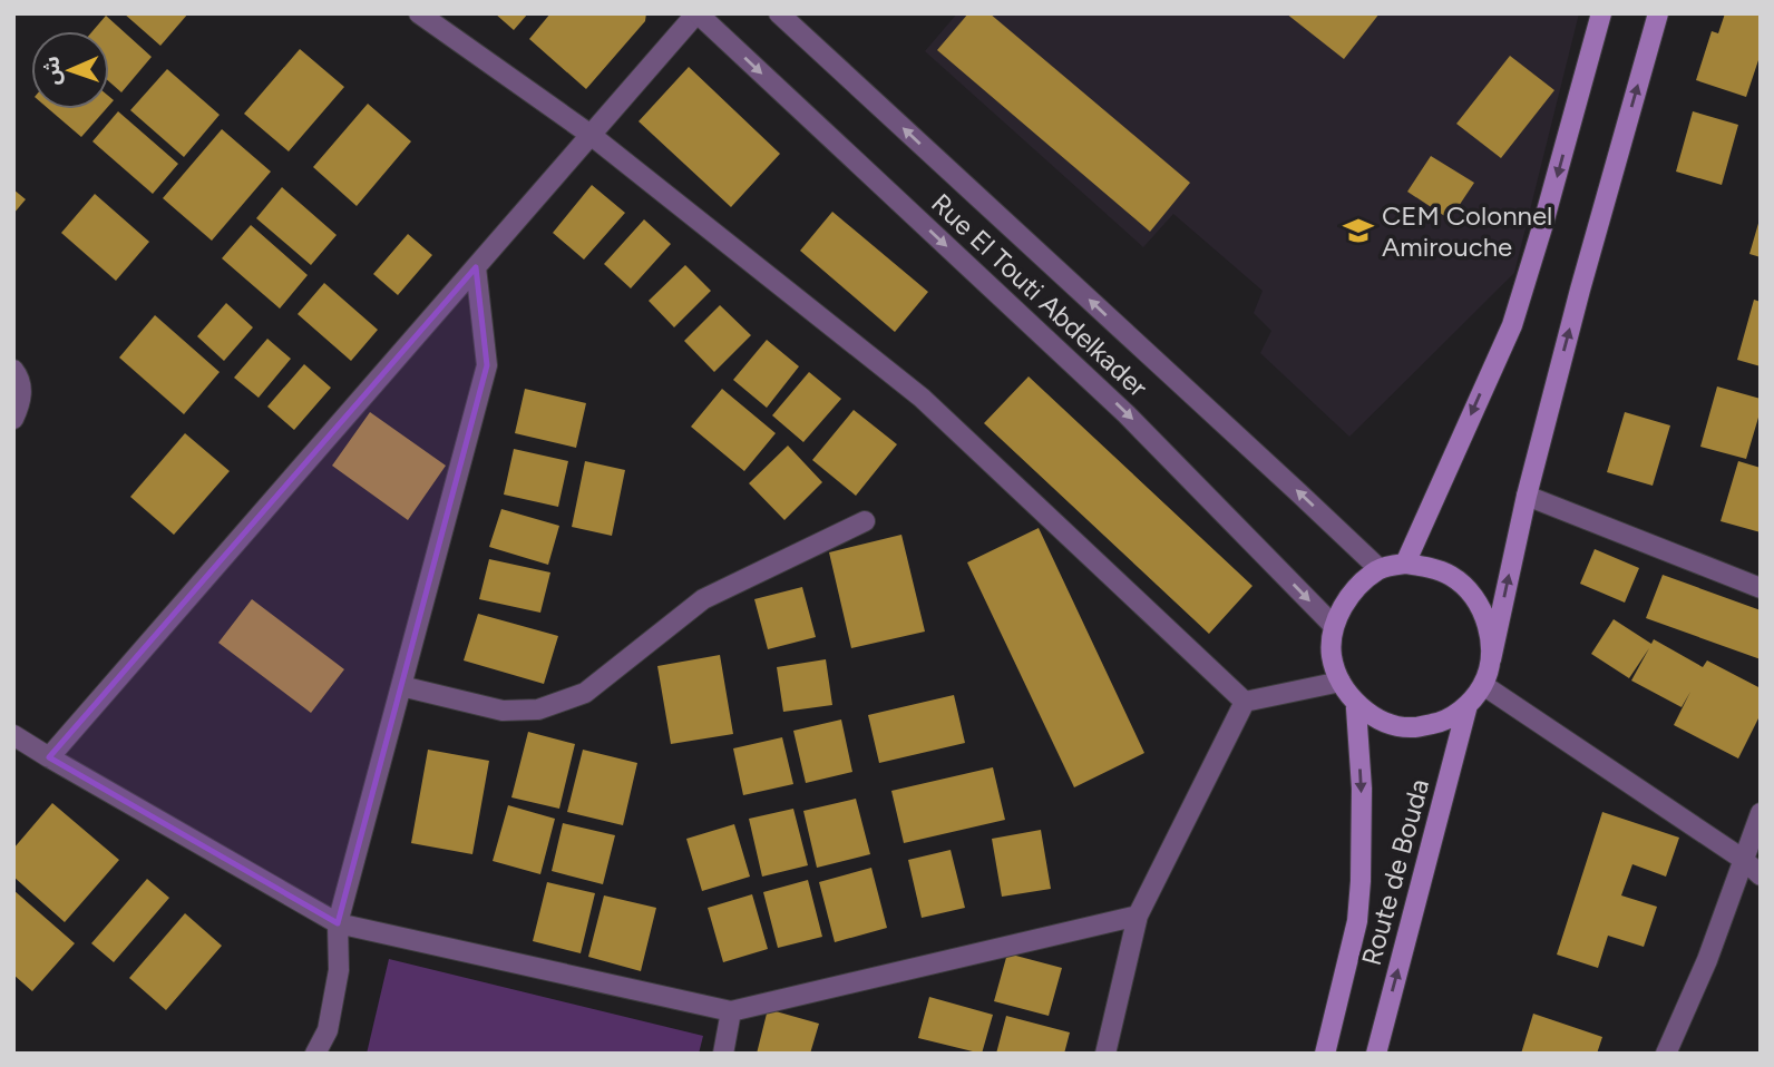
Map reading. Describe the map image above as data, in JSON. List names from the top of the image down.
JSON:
{
  "streets": {
    "main road": ["Route de Bouda"],
    "street": ["Rue El Touti Abdelkader"]
  },
  "crossings": [
    ["Rue El Touti Abdelkader", "Route de Bouda"]
  ],
  "places": {
    "school or university": ["CEM Colonnel Amirouche"]
  },
  "north": "left"
}
